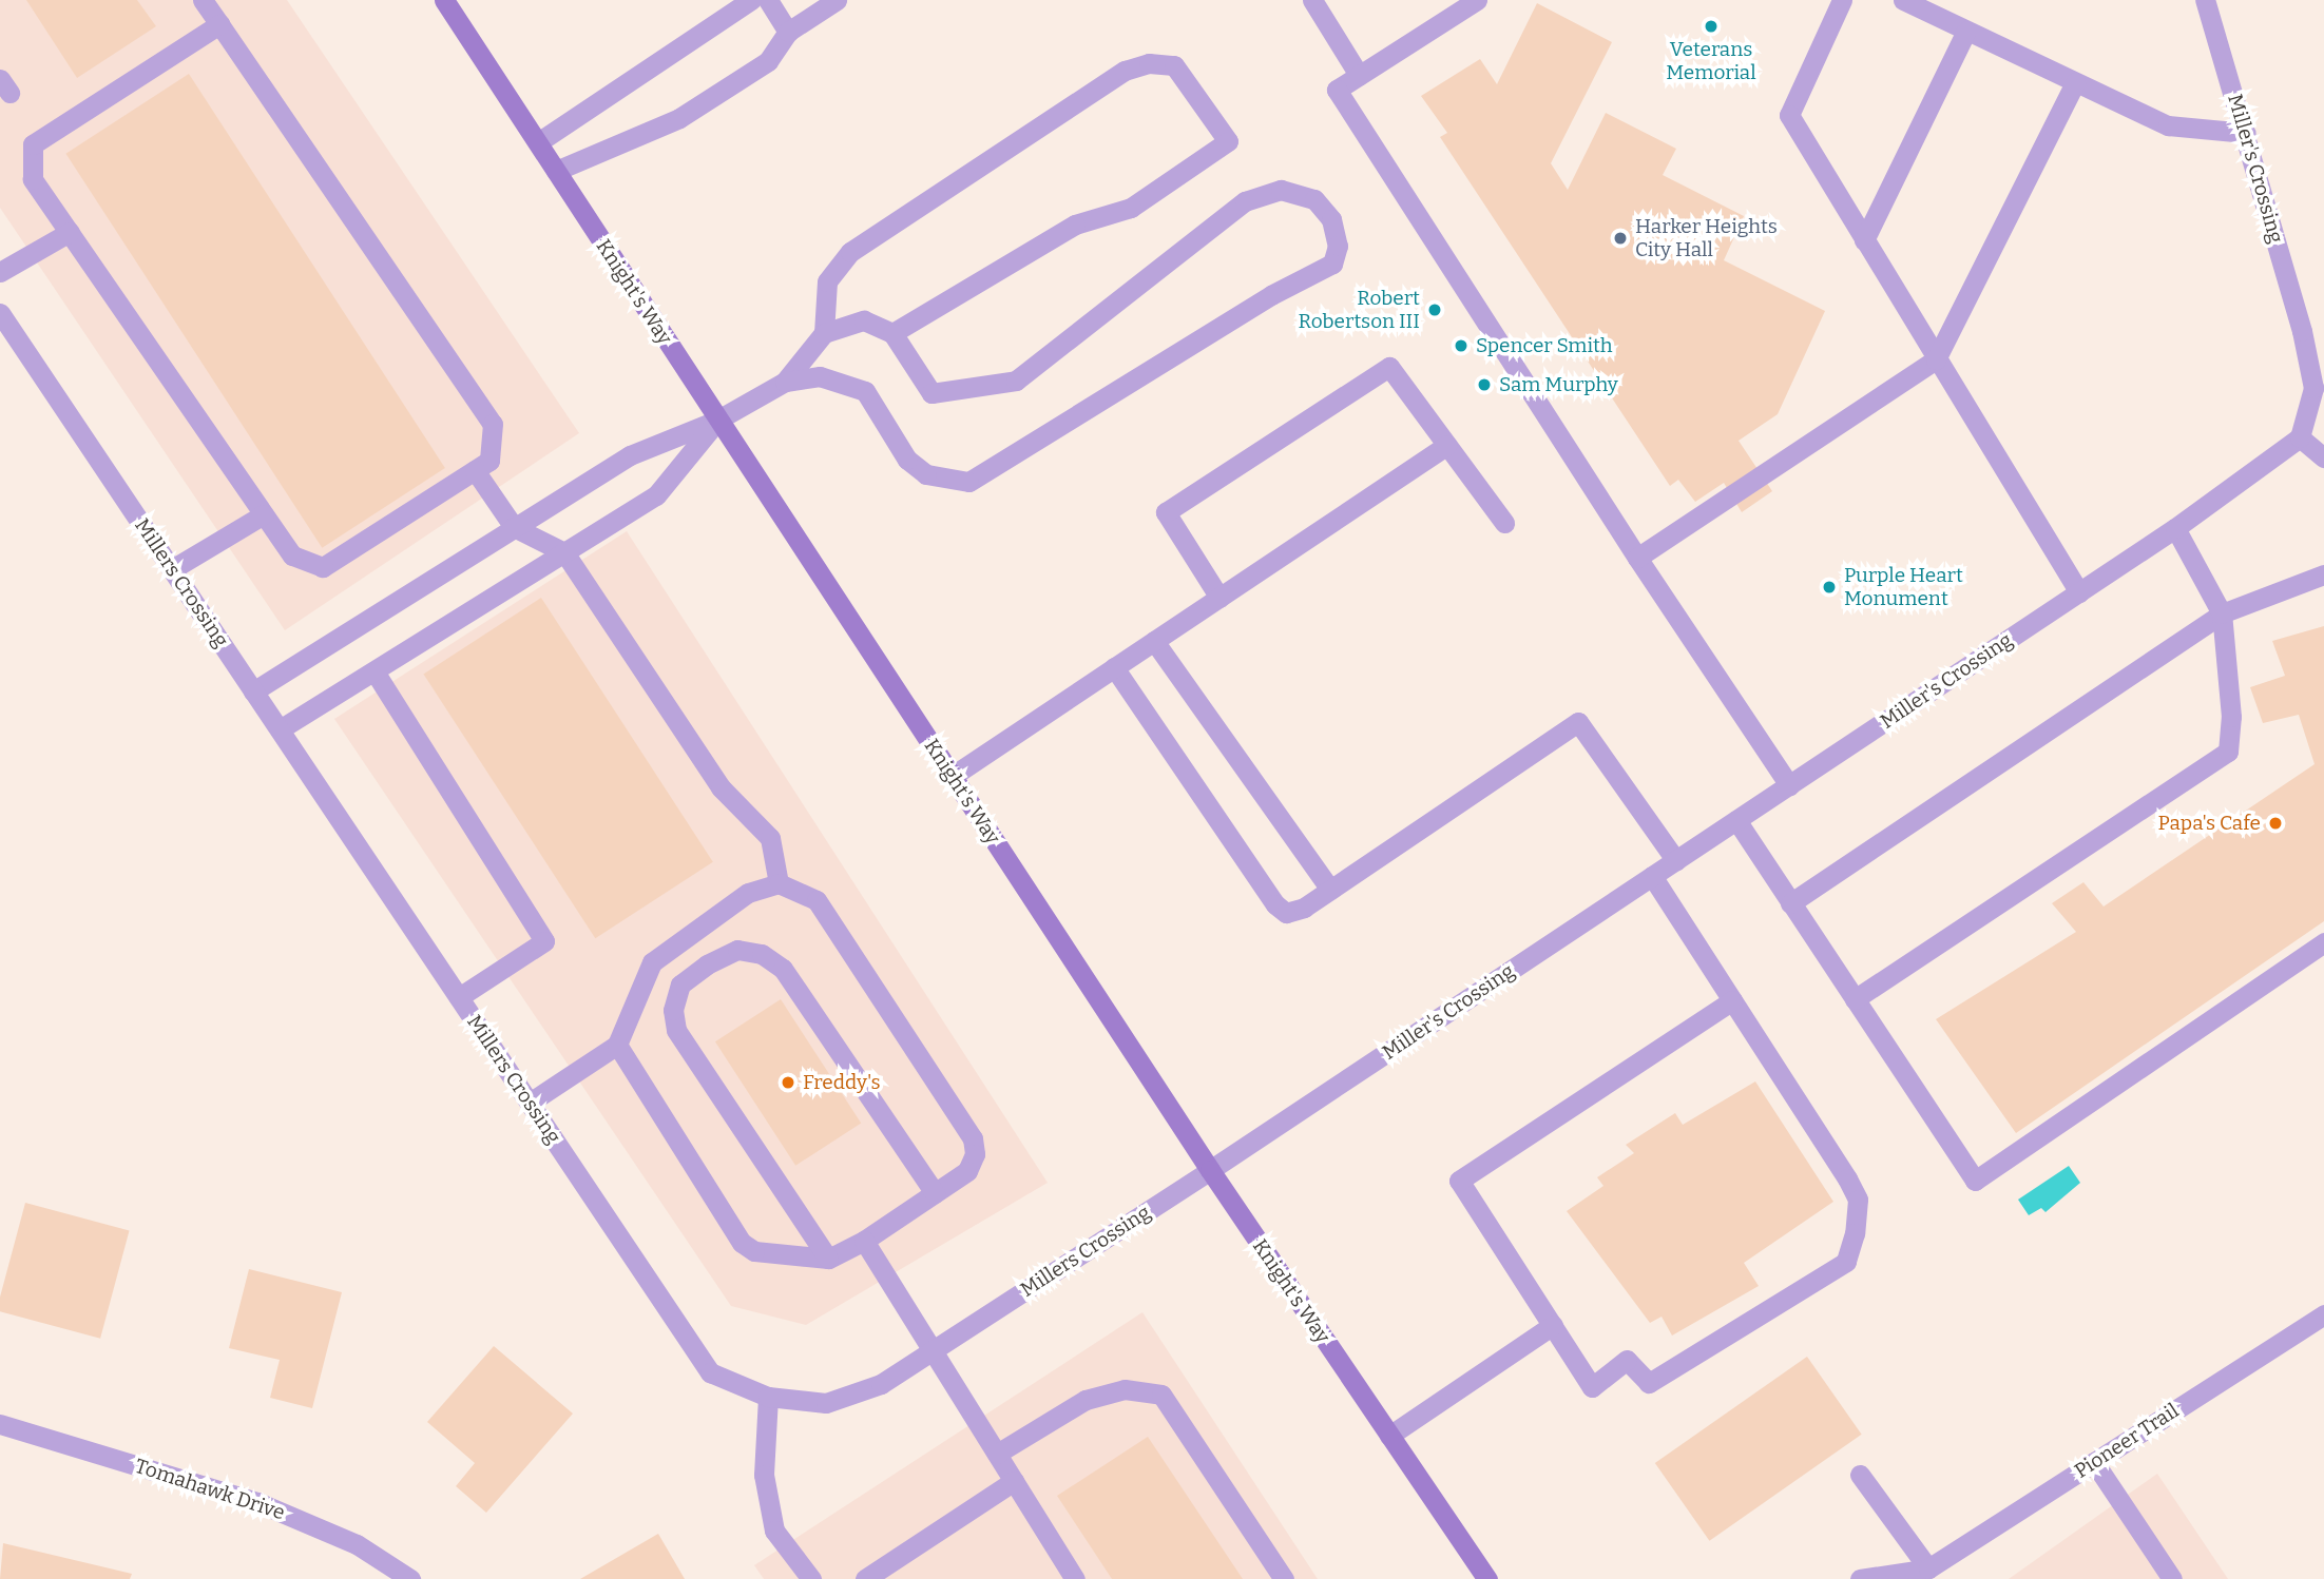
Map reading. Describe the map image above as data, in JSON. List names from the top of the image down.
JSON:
{
  "streets": {
    "main road": ["Knight's Way"],
    "street": [
      "Miller's Crossing",
      "Millers Crossing",
      "Pioneer Trail",
      "Tomahawk Drive"
    ]
  },
  "crossings": [
    ["Miller's Crossing", "Knight's Way"],
    ["Miller's Crossing", "Millers Crossing"],
    ["Knight's Way", "Millers Crossing"]
  ],
  "places": [
    "Veterans Memorial",
    "Harker Heights City Hall",
    "Robert Robertson III",
    "Spencer Smith",
    "Sam Murphy",
    "Purple Heart Monument",
    "Papa's Cafe",
    "Freddy's"
  ]
}
